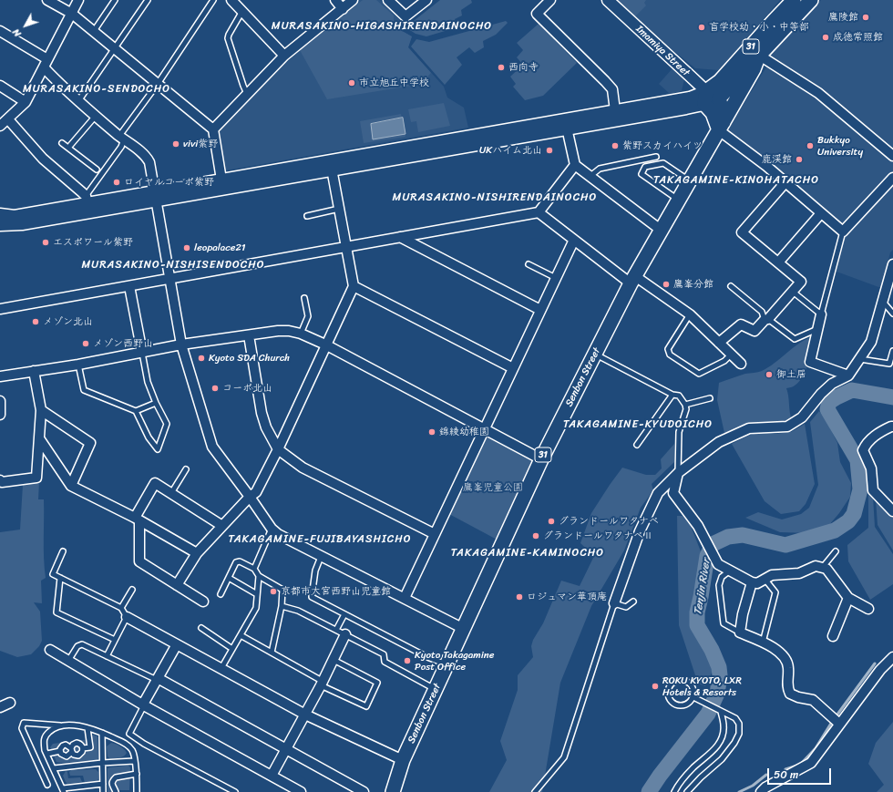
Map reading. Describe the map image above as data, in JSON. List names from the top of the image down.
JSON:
{
  "streets": {
    "main road": ["31", "Senbon Street"],
    "street": ["Imamiya Street"]
  },
  "crossings": [
    ["31", "Imamiya Street"],
    ["31", "Senbon Street"]
  ],
  "districts": [
    "MURASAKINO-HIGASHIRENDAINOCHO",
    "MURASAKINO-SENDOCHO",
    "TAKAGAMINE-KINOHATACHO",
    "MURASAKINO-NISHIRENDAINOCHO",
    "MURASAKINO-NISHISENDOCHO",
    "TAKAGAMINE-KYUDOICHO",
    "TAKAGAMINE-FUJIBAYASHICHO",
    "TAKAGAMINE-KAMINOCHO"
  ],
  "water": ["Tenjin River"],
  "parks": ["鷹峯児童公園"],
  "places": [
    "鷹陵館",
    "盲学校幼・小・中等部",
    "成徳常照館",
    "西向寺",
    "市立旭丘中学校",
    "vivi紫野",
    "紫野スカイハイツ",
    "Bukkyo University",
    "UKハイム北山",
    "鹿渓館",
    "ロイヤルコーポ紫野",
    "エスポワール紫野",
    "leopalace21",
    "鷹峯分館",
    "メゾン北山",
    "メゾン西野山",
    "Kyoto SDA Church",
    "御土居",
    "コーポ北山",
    "錦綾幼稚園",
    "グランドールワタナベ",
    "グランドールワタナベⅡ",
    "京都市大宮西野山児童館",
    "ロジュマン華頂庵",
    "Kyoto Takagamine Post Office",
    "ROKU KYOTO, LXR Hotels & Resorts"
  ],
  "scale_bar": "50 m",
  "north": "bottom left"
}
